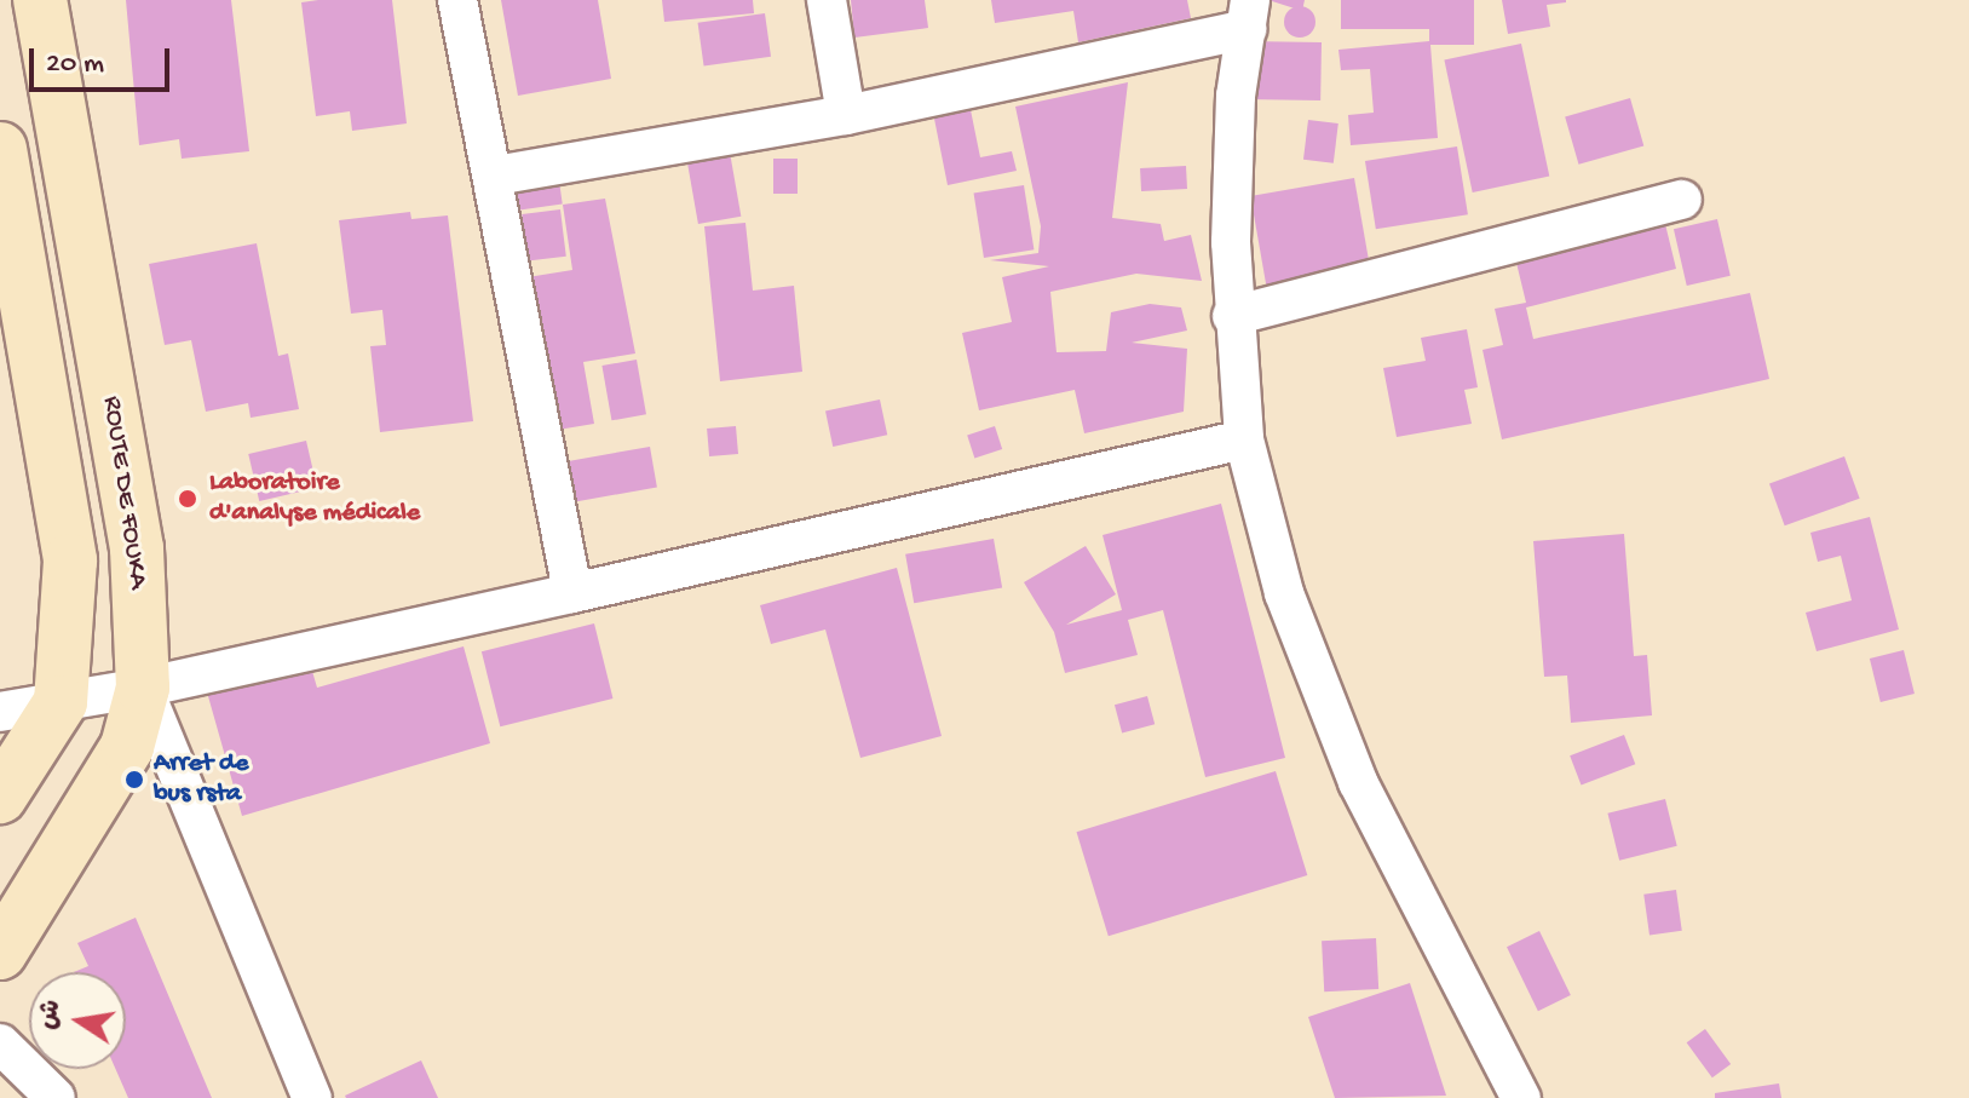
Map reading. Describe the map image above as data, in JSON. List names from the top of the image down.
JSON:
{
  "streets": {
    "main road": ["ROUTE DE FOUKA"]
  },
  "places": ["Laboratoire d'analyse médicale", "Arret de bus rsta"],
  "scale_bar": "20 m",
  "north": "left"
}
